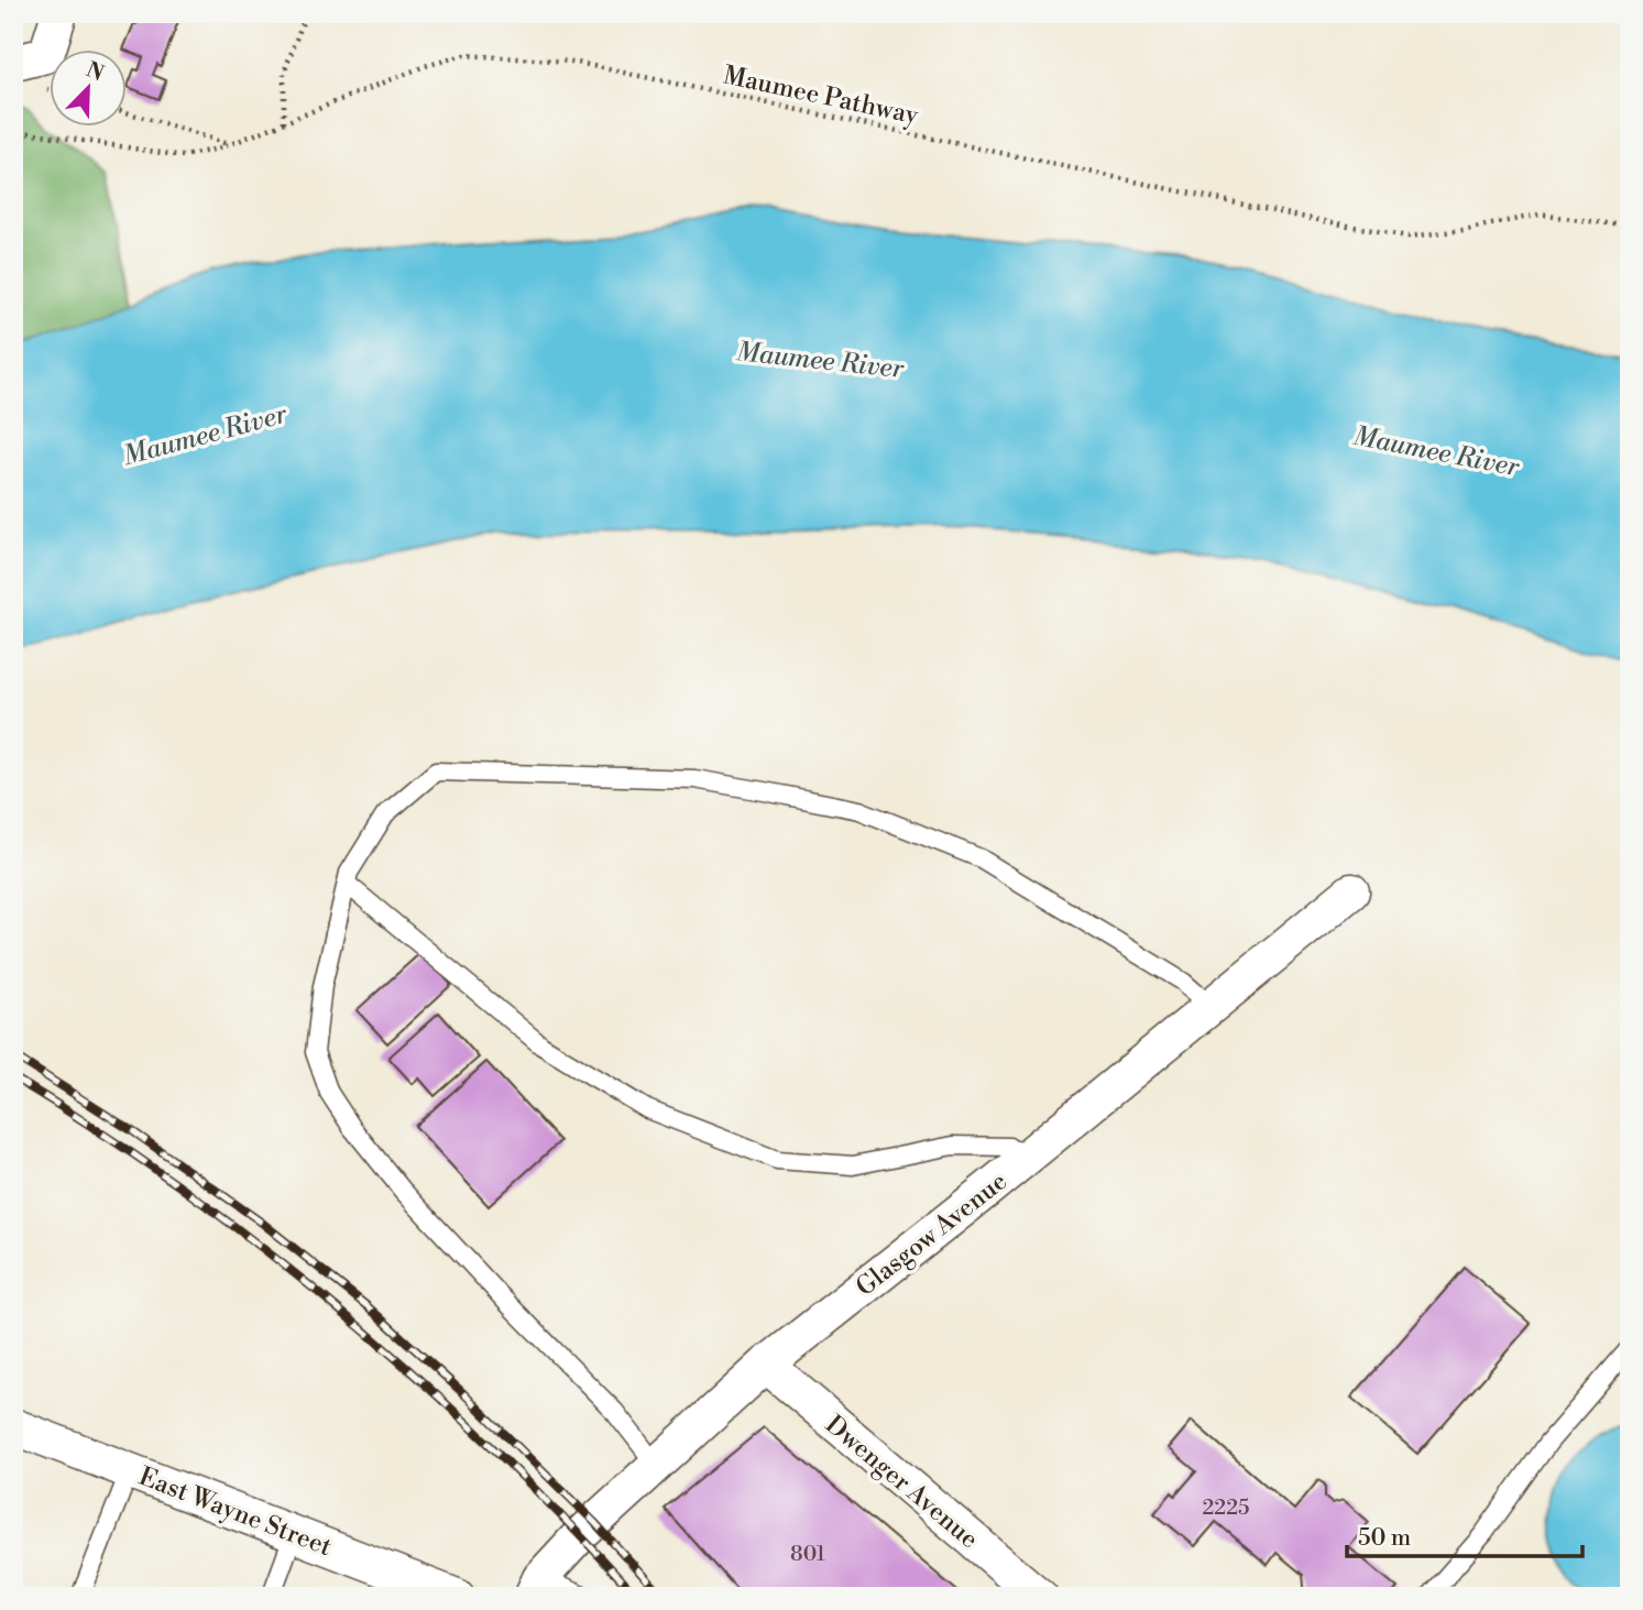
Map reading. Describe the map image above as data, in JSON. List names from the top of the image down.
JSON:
{
  "streets": {
    "street": ["Glasgow Avenue", "Dwenger Avenue", "East Wayne Street"],
    "path": ["Maumee Pathway"]
  },
  "crossings": [
    ["Glasgow Avenue", "Dwenger Avenue"]
  ],
  "water": ["Maumee River"],
  "house_numbers": ["2225", "801"],
  "scale_bar": "50 m",
  "north": "top right"
}
